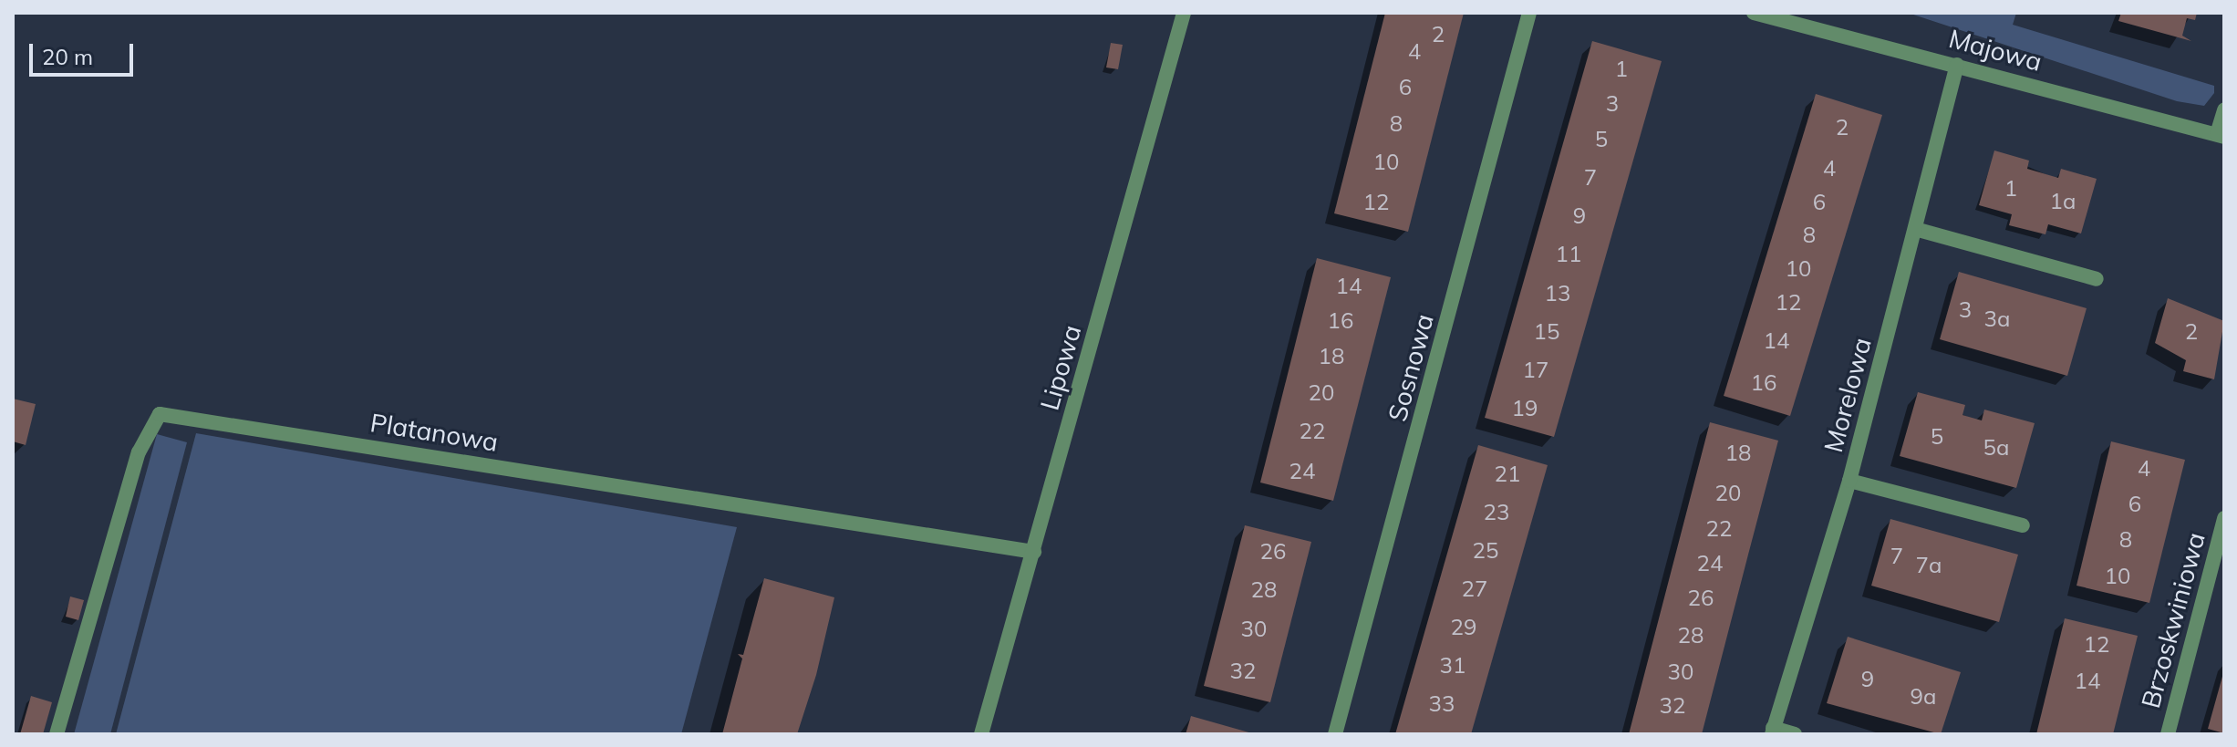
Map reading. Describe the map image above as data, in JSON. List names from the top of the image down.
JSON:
{
  "streets": {
    "street": [
      "Majowa",
      "Lipowa",
      "Sosnowa",
      "Morelowa",
      "Platanowa",
      "Brzoskwiniowa"
    ]
  },
  "crossings": [
    ["Majowa", "Morelowa"],
    ["Lipowa", "Platanowa"]
  ],
  "house_numbers": [
    "2",
    "4",
    "1",
    "6",
    "3",
    "8",
    "2",
    "5",
    "10",
    "4",
    "7",
    "1",
    "1a",
    "12",
    "6",
    "9",
    "8",
    "11",
    "10",
    "14",
    "13",
    "12",
    "3",
    "3a",
    "16",
    "15",
    "2",
    "14",
    "18",
    "17",
    "16",
    "20",
    "19",
    "22",
    "5",
    "5a",
    "18",
    "4",
    "24",
    "21",
    "20",
    "6",
    "23",
    "22",
    "8",
    "25",
    "26",
    "7",
    "24",
    "7a",
    "10",
    "27",
    "28",
    "26",
    "29",
    "30",
    "28",
    "12",
    "31",
    "32",
    "30",
    "9",
    "14",
    "9a",
    "33",
    "32"
  ],
  "scale_bar": "20 m"
}
